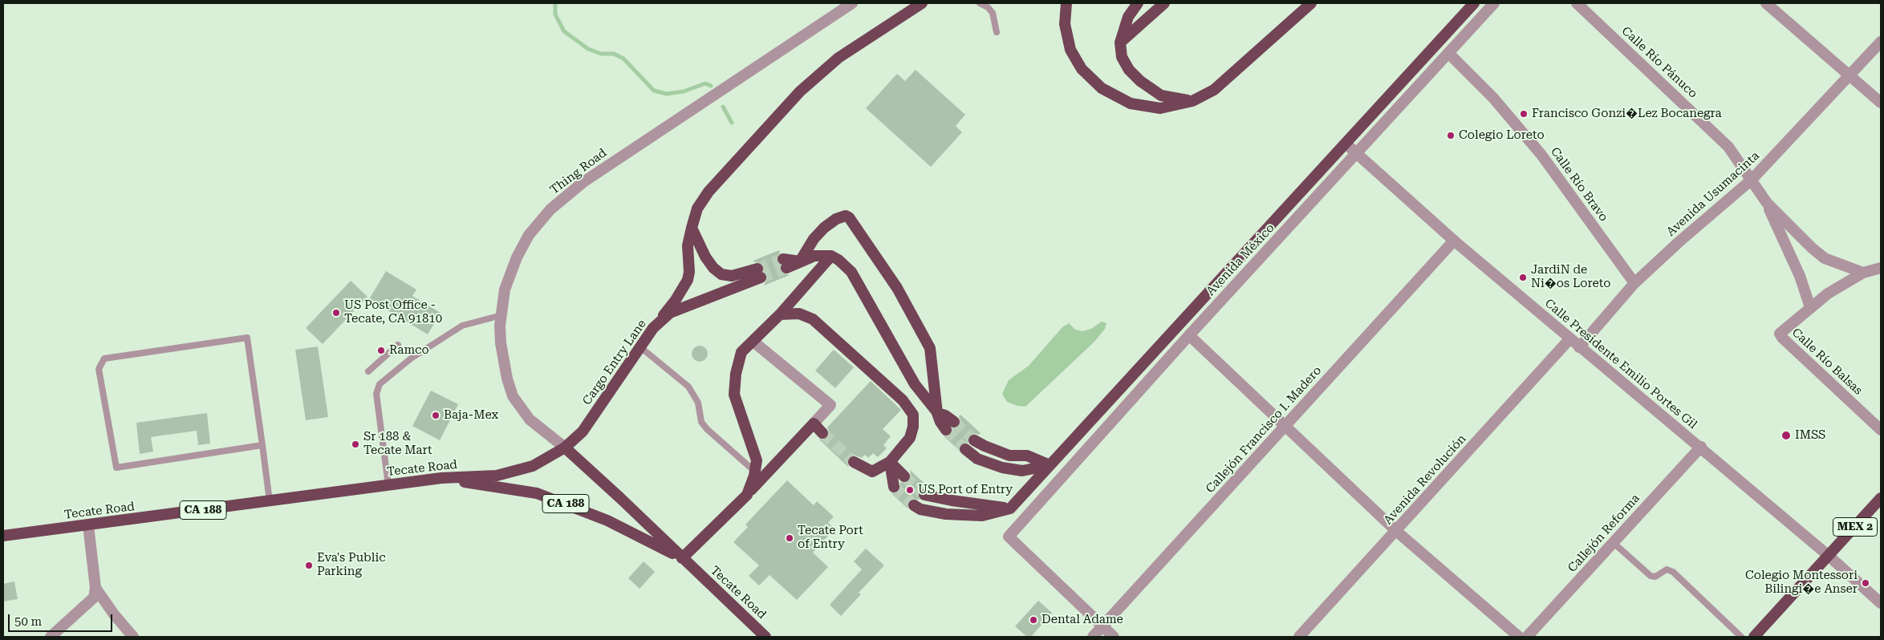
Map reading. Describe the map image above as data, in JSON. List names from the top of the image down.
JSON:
{
  "streets": {
    "highway": [
      "Cargo Entry Lane",
      "Tecate Road",
      "CA 188",
      "MEX 2"
    ],
    "street": [
      "Calle Río Pánuco",
      "Thing Road",
      "Calle Río Bravo",
      "Avenida Usumacinta",
      "Avenida México",
      "Calle Río Balsas",
      "Calle Presidente Emilio Portes Gil",
      "Callejón Francisco I. Madero",
      "Avenida Revolución",
      "Callejón Reforma"
    ]
  },
  "crossings": [
    ["Calle Río Pánuco", "Avenida Usumacinta"],
    ["Thing Road", "Cargo Entry Lane"],
    ["Thing Road", "Tecate Road"],
    ["Calle Río Bravo", "Avenida Usumacinta"],
    ["Calle Río Bravo", "Avenida México"],
    ["Avenida Usumacinta", "Calle Presidente Emilio Portes Gil"],
    ["Avenida México", "Calle Presidente Emilio Portes Gil"],
    ["Avenida México", "Callejón Francisco I. Madero"],
    ["Cargo Entry Lane", "Tecate Road"],
    ["Calle Presidente Emilio Portes Gil", "Callejón Francisco I. Madero"],
    ["Calle Presidente Emilio Portes Gil", "Avenida Revolución"],
    ["Calle Presidente Emilio Portes Gil", "MEX 2"],
    ["Calle Presidente Emilio Portes Gil", "Callejón Reforma"],
    ["Tecate Road", "CA 188"]
  ],
  "places": [
    "Francisco Gonzi�Lez Bocanegra",
    "Colegio Loreto",
    "JardiN de Ni�os Loreto",
    "US Post Office - Tecate, CA 91810",
    "Ramco",
    "Baja-Mex",
    "IMSS",
    "Sr 188 & Tecate Mart",
    "US Port of Entry",
    "Tecate Port of Entry",
    "Eva's Public Parking",
    "Colegio Montessori Bilingi�e Anser",
    "Dental Adame"
  ],
  "scale_bar": "50 m"
}
